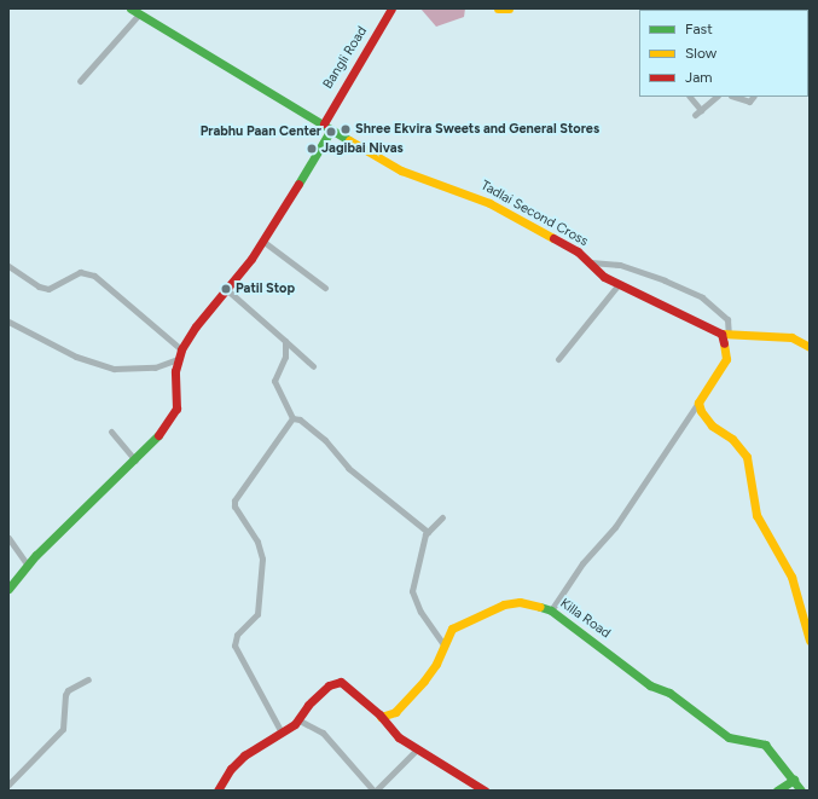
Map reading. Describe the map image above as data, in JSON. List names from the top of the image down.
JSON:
{
  "streets": {
    "street": ["Bangli Road", "Tadlai Second Cross", "Killa Road"]
  },
  "crossings": [
    ["Bangli Road", "Tadlai Second Cross"]
  ],
  "places": [
    "Shree Ekvira Sweets and General Stores",
    "Prabhu Paan Center",
    "Jagibai Nivas",
    "Patil Stop"
  ],
  "legend": ["Fast", "Slow", "Jam"]
}
